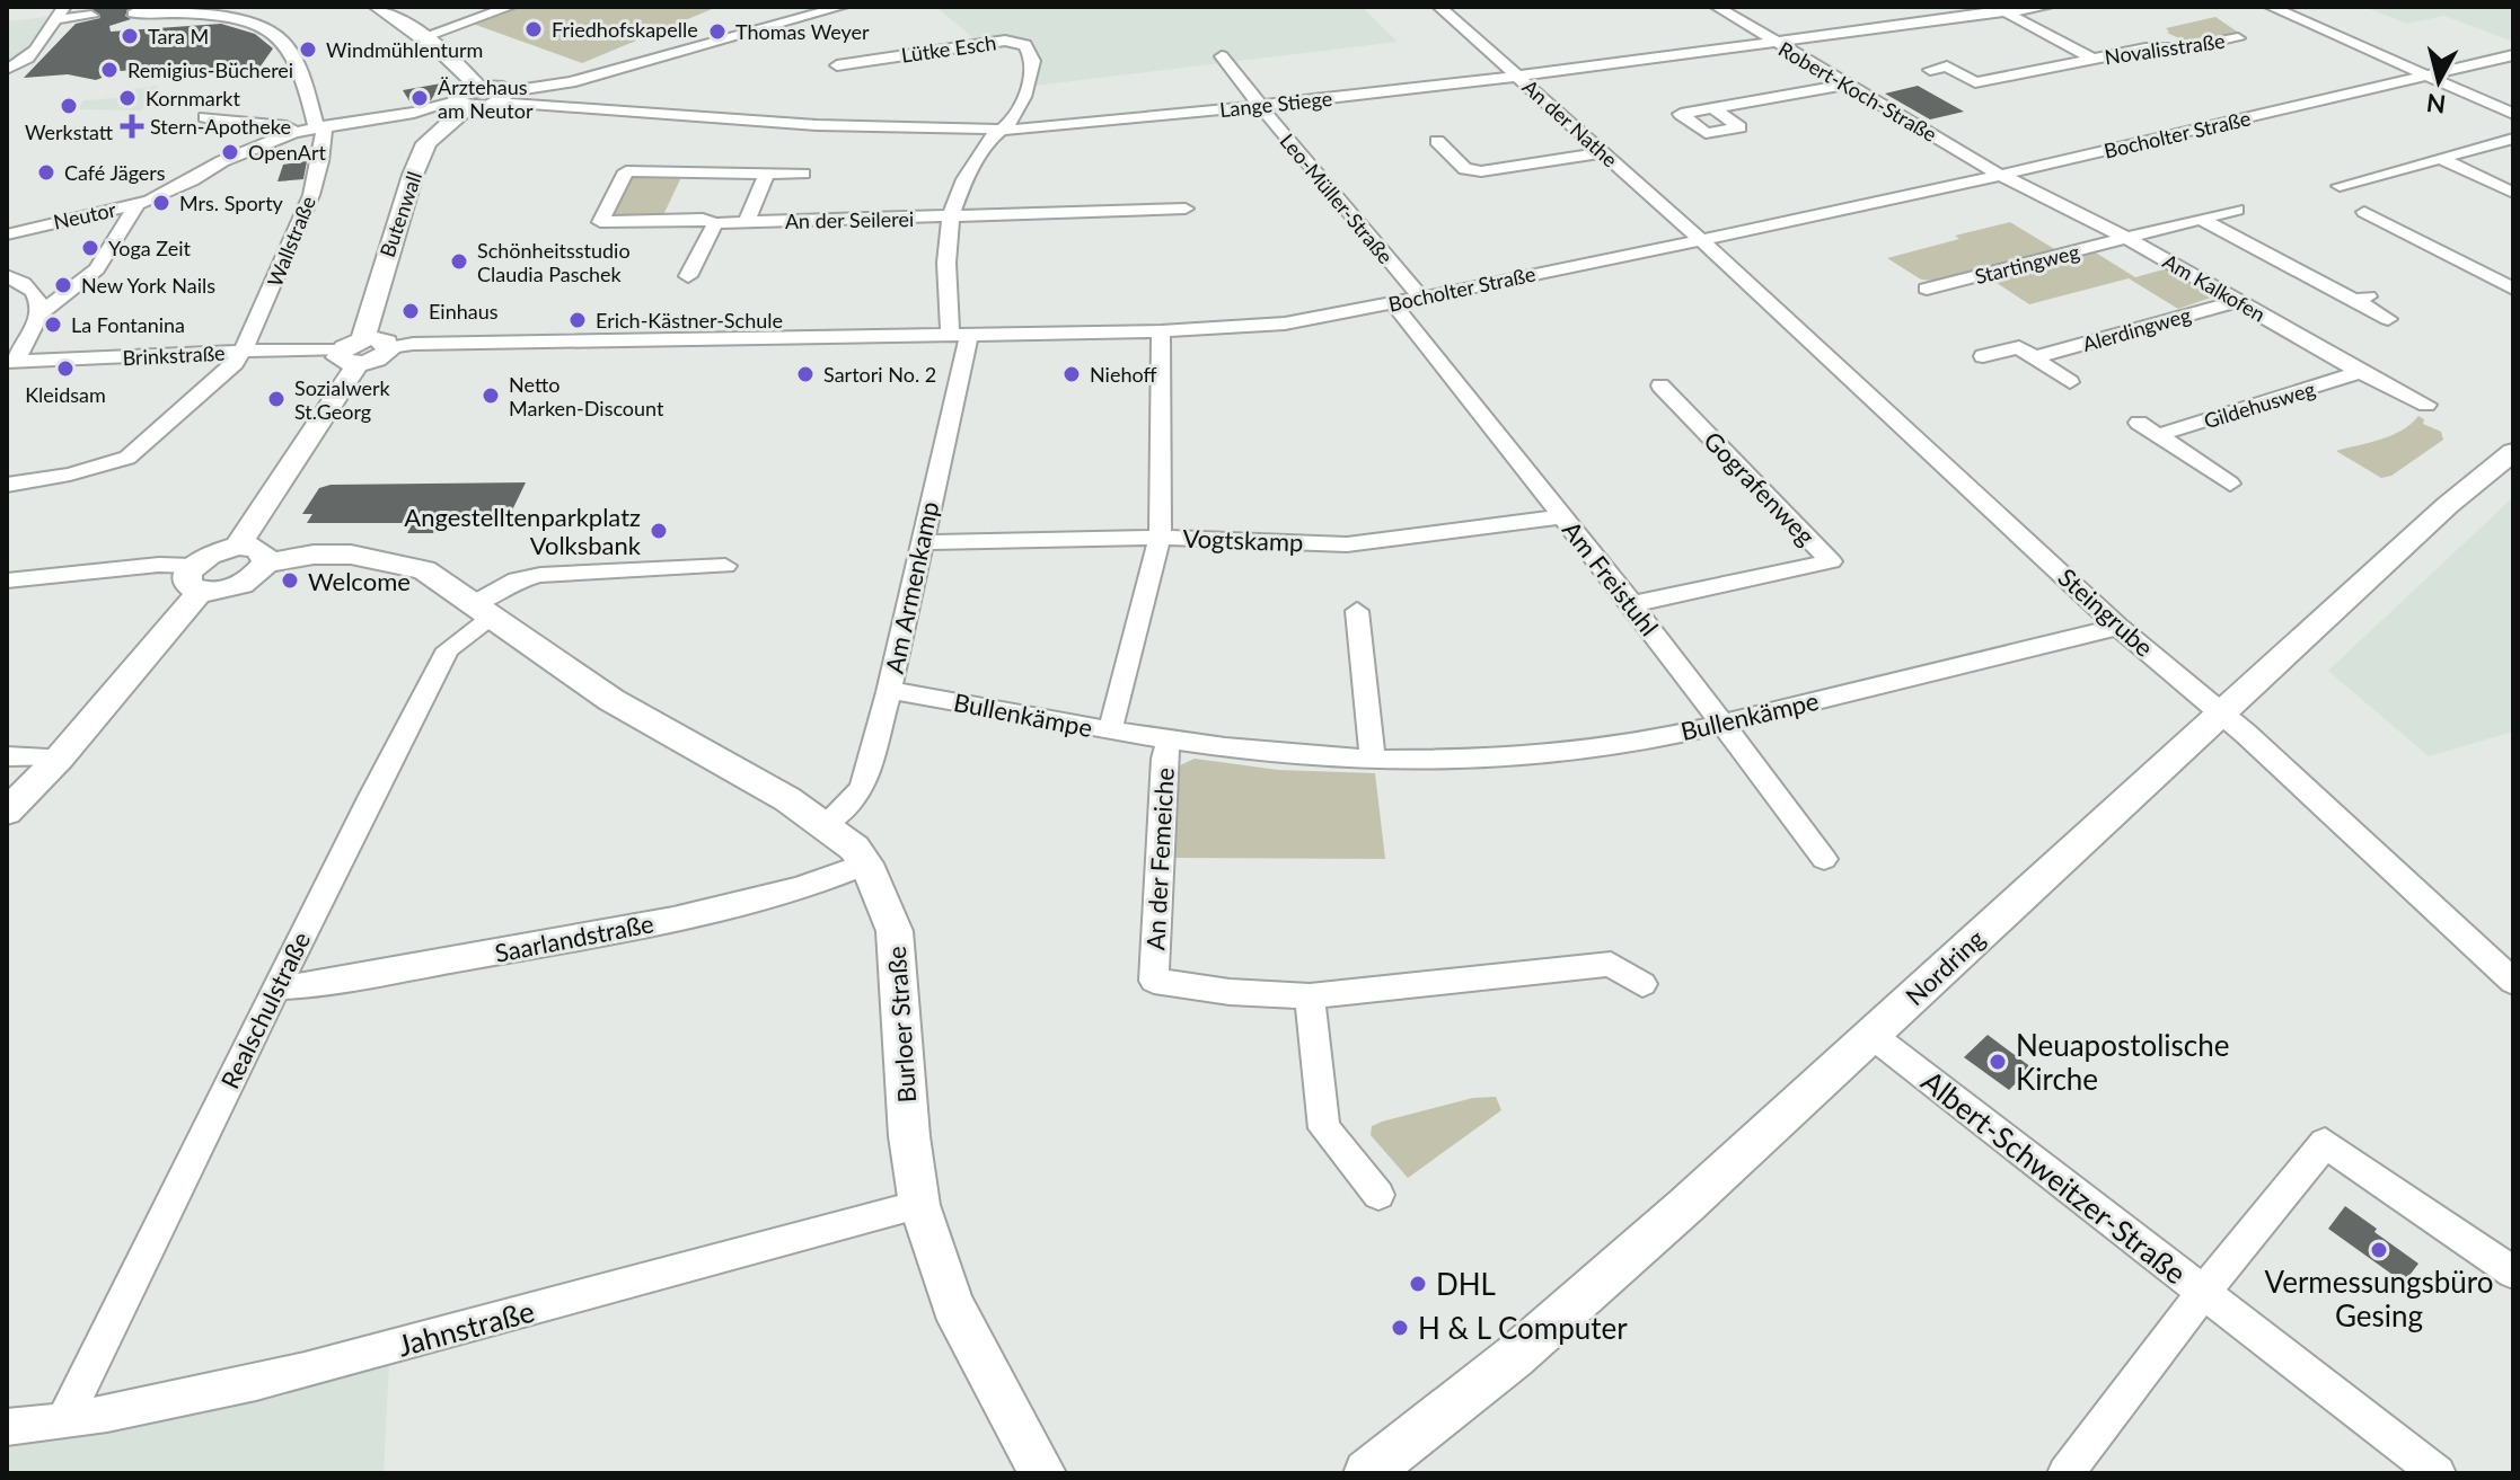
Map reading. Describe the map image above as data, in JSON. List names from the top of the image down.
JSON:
{
  "streets": {
    "main road": ["Butenwall", "Nordring", "Burloer Straße"],
    "street": [
      "Lütke Esch",
      "Novalisstraße",
      "Robert-Koch-Straße",
      "Lange Stiege",
      "An der Nathe",
      "Bocholter Straße",
      "Leo-Müller-Straße",
      "Neutor",
      "An der Seilerei",
      "Wallstraße",
      "Startingweg",
      "Am Kalkofen",
      "Alerdingweg",
      "Brinkstraße",
      "Gildehusweg",
      "Gografenweg",
      "Vogtskamp",
      "Am Freistuhl",
      "Am Armenkamp",
      "Steingrube",
      "Bullenkämpe",
      "An der Femeiche",
      "Saarlandstraße",
      "Realschulstraße",
      "Albert-Schweitzer-Straße",
      "Jahnstraße"
    ]
  },
  "crossings": [
    ["Lütke Esch", "Lange Stiege"],
    ["Lütke Esch", "Bocholter Straße"],
    ["Lütke Esch", "An der Seilerei"],
    ["Lütke Esch", "Am Armenkamp"],
    ["Novalisstraße", "Lange Stiege"],
    ["Robert-Koch-Straße", "Lange Stiege"],
    ["Robert-Koch-Straße", "Bocholter Straße"],
    ["Robert-Koch-Straße", "Am Kalkofen"],
    ["Lange Stiege", "An der Nathe"],
    ["Lange Stiege", "Leo-Müller-Straße"],
    ["An der Nathe", "Bocholter Straße"],
    ["An der Nathe", "Steingrube"],
    ["Bocholter Straße", "Leo-Müller-Straße"],
    ["Bocholter Straße", "Am Kalkofen"],
    ["Bocholter Straße", "Am Freistuhl"],
    ["Bocholter Straße", "Am Armenkamp"],
    ["Bocholter Straße", "Steingrube"],
    ["Butenwall", "Neutor"],
    ["Butenwall", "Brinkstraße"],
    ["Butenwall", "Burloer Straße"],
    ["Neutor", "Wallstraße"],
    ["Wallstraße", "Brinkstraße"],
    ["Startingweg", "Am Kalkofen"],
    ["Am Kalkofen", "Alerdingweg"],
    ["Am Kalkofen", "Gildehusweg"],
    ["Gografenweg", "Am Freistuhl"],
    ["Vogtskamp", "Am Freistuhl"],
    ["Vogtskamp", "Am Armenkamp"],
    ["Am Freistuhl", "Bullenkämpe"],
    ["Am Armenkamp", "Bullenkämpe"],
    ["Am Armenkamp", "Burloer Straße"],
    ["Steingrube", "Bullenkämpe"],
    ["Steingrube", "Nordring"],
    ["Bullenkämpe", "An der Femeiche"],
    ["Saarlandstraße", "Realschulstraße"],
    ["Saarlandstraße", "Burloer Straße"],
    ["Nordring", "Albert-Schweitzer-Straße"],
    ["Realschulstraße", "Burloer Straße"],
    ["Realschulstraße", "Jahnstraße"],
    ["Burloer Straße", "Jahnstraße"]
  ],
  "places": {
    "other": [
      "Friedhofskapelle",
      "Thomas Weyer",
      "Tara M",
      "Windmühlenturm",
      "Remigius-Bücherei",
      "Kornmarkt",
      "Ärztehaus am Neutor",
      "Werkstatt",
      "OpenArt",
      "Café Jägers",
      "Mrs. Sporty",
      "Yoga Zeit",
      "Schönheitsstudio Claudia Paschek",
      "New York Nails",
      "Einhaus",
      "Erich-Kästner-Schule",
      "La Fontanina",
      "Kleidsam",
      "Sartori No. 2",
      "Niehoff",
      "Netto Marken-Discount",
      "Sozialwerk St.Georg",
      "Angestelltenparkplatz Volksbank",
      "Welcome",
      "Neuapostolische Kirche",
      "Vermessungsbüro Gesing",
      "DHL",
      "H & L Computer"
    ],
    "health": ["Stern-Apotheke"]
  },
  "north": "bottom"
}
